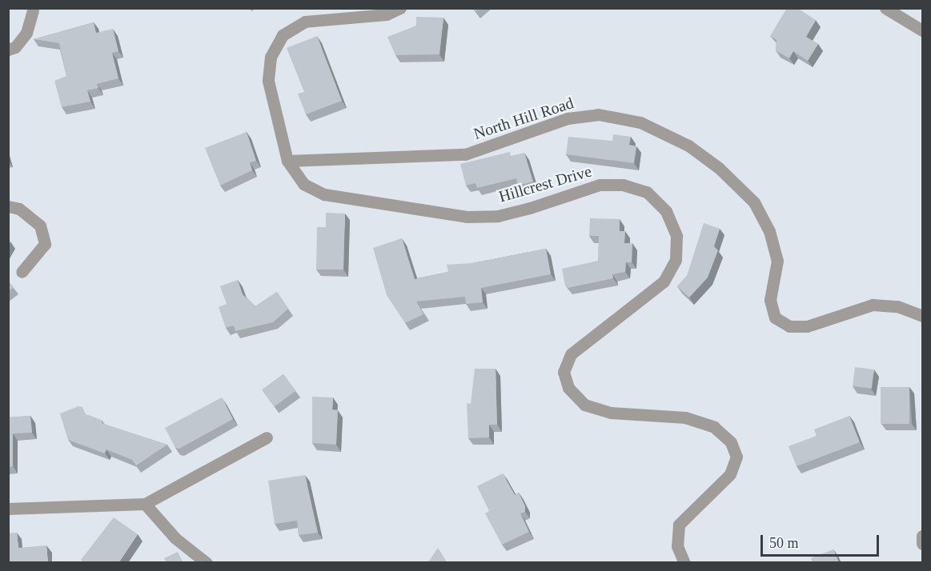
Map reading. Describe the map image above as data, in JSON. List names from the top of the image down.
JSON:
{
  "streets": {
    "street": ["North Hill Road", "Hillcrest Drive"]
  },
  "crossings": [
    ["North Hill Road", "Hillcrest Drive"]
  ],
  "scale_bar": "50 m"
}
